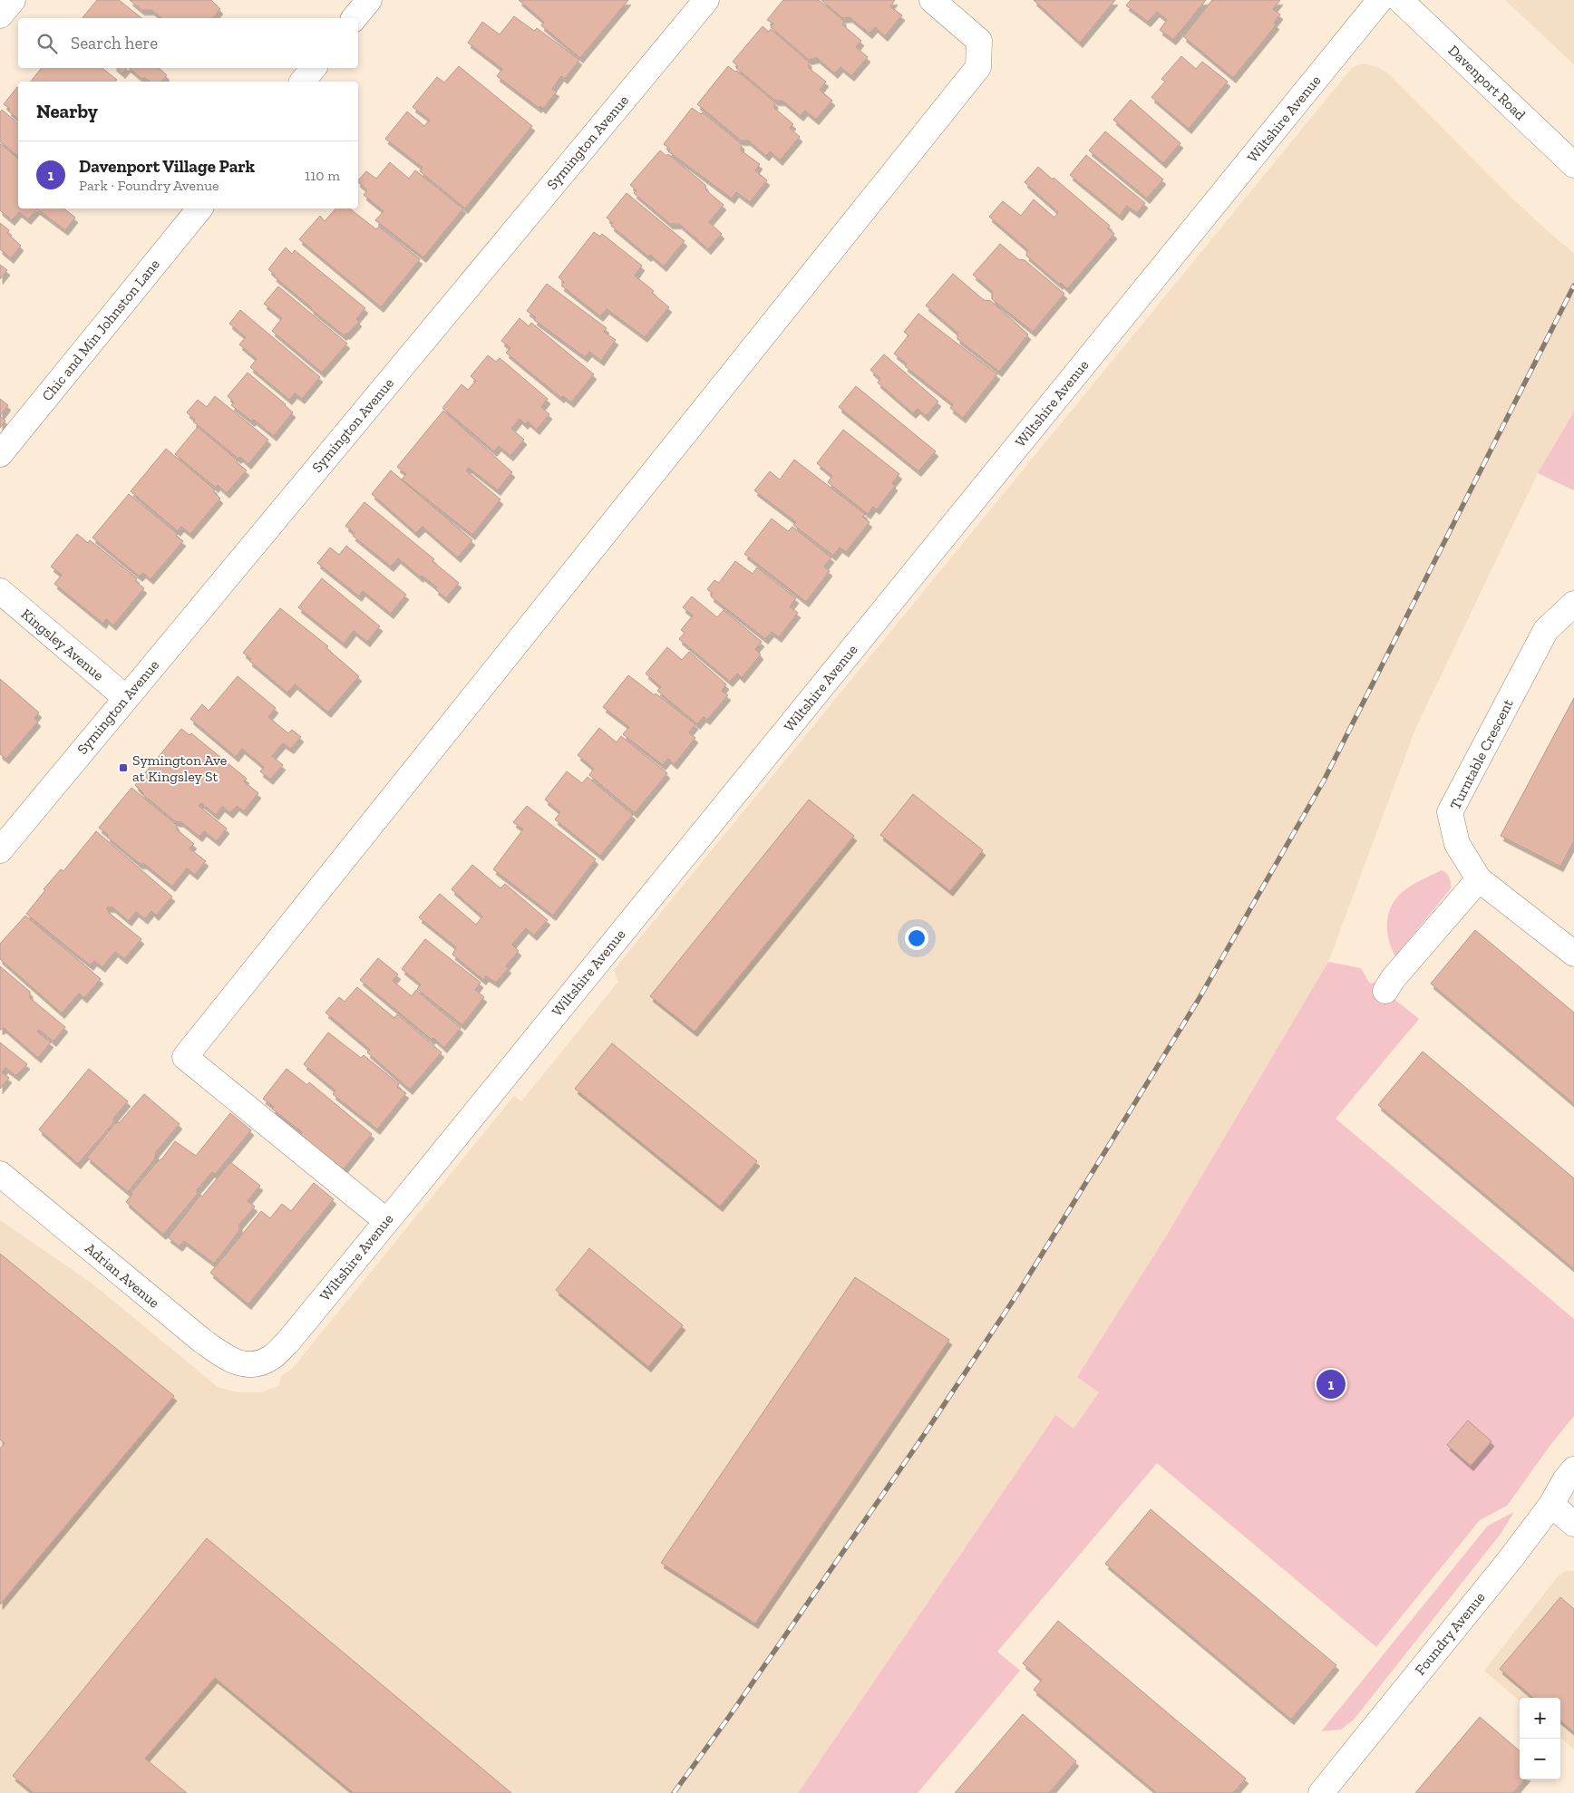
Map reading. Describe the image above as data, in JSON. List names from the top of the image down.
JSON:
{
  "streets": {
    "street": [
      "Davenport Road",
      "Wiltshire Avenue",
      "Symington Avenue",
      "Chic and Min Johnston Lane",
      "Kingsley Avenue",
      "Turntable Crescent",
      "Adrian Avenue",
      "Foundry Avenue"
    ]
  },
  "crossings": [
    ["Wiltshire Avenue", "Adrian Avenue"],
    ["Symington Avenue", "Kingsley Avenue"]
  ],
  "places": {
    "transit": ["Symington Ave at Kingsley St"]
  },
  "page": {
    "search": "Search here",
    "heading": "Nearby",
    "list": [
      {
        "mark": "1",
        "name": "Davenport Village Park",
        "note": "Park · Foundry Avenue",
        "value": "110 m"
      }
    ],
    "pins": "1",
    "map_buttons": ["+", "−"]
  }
}
